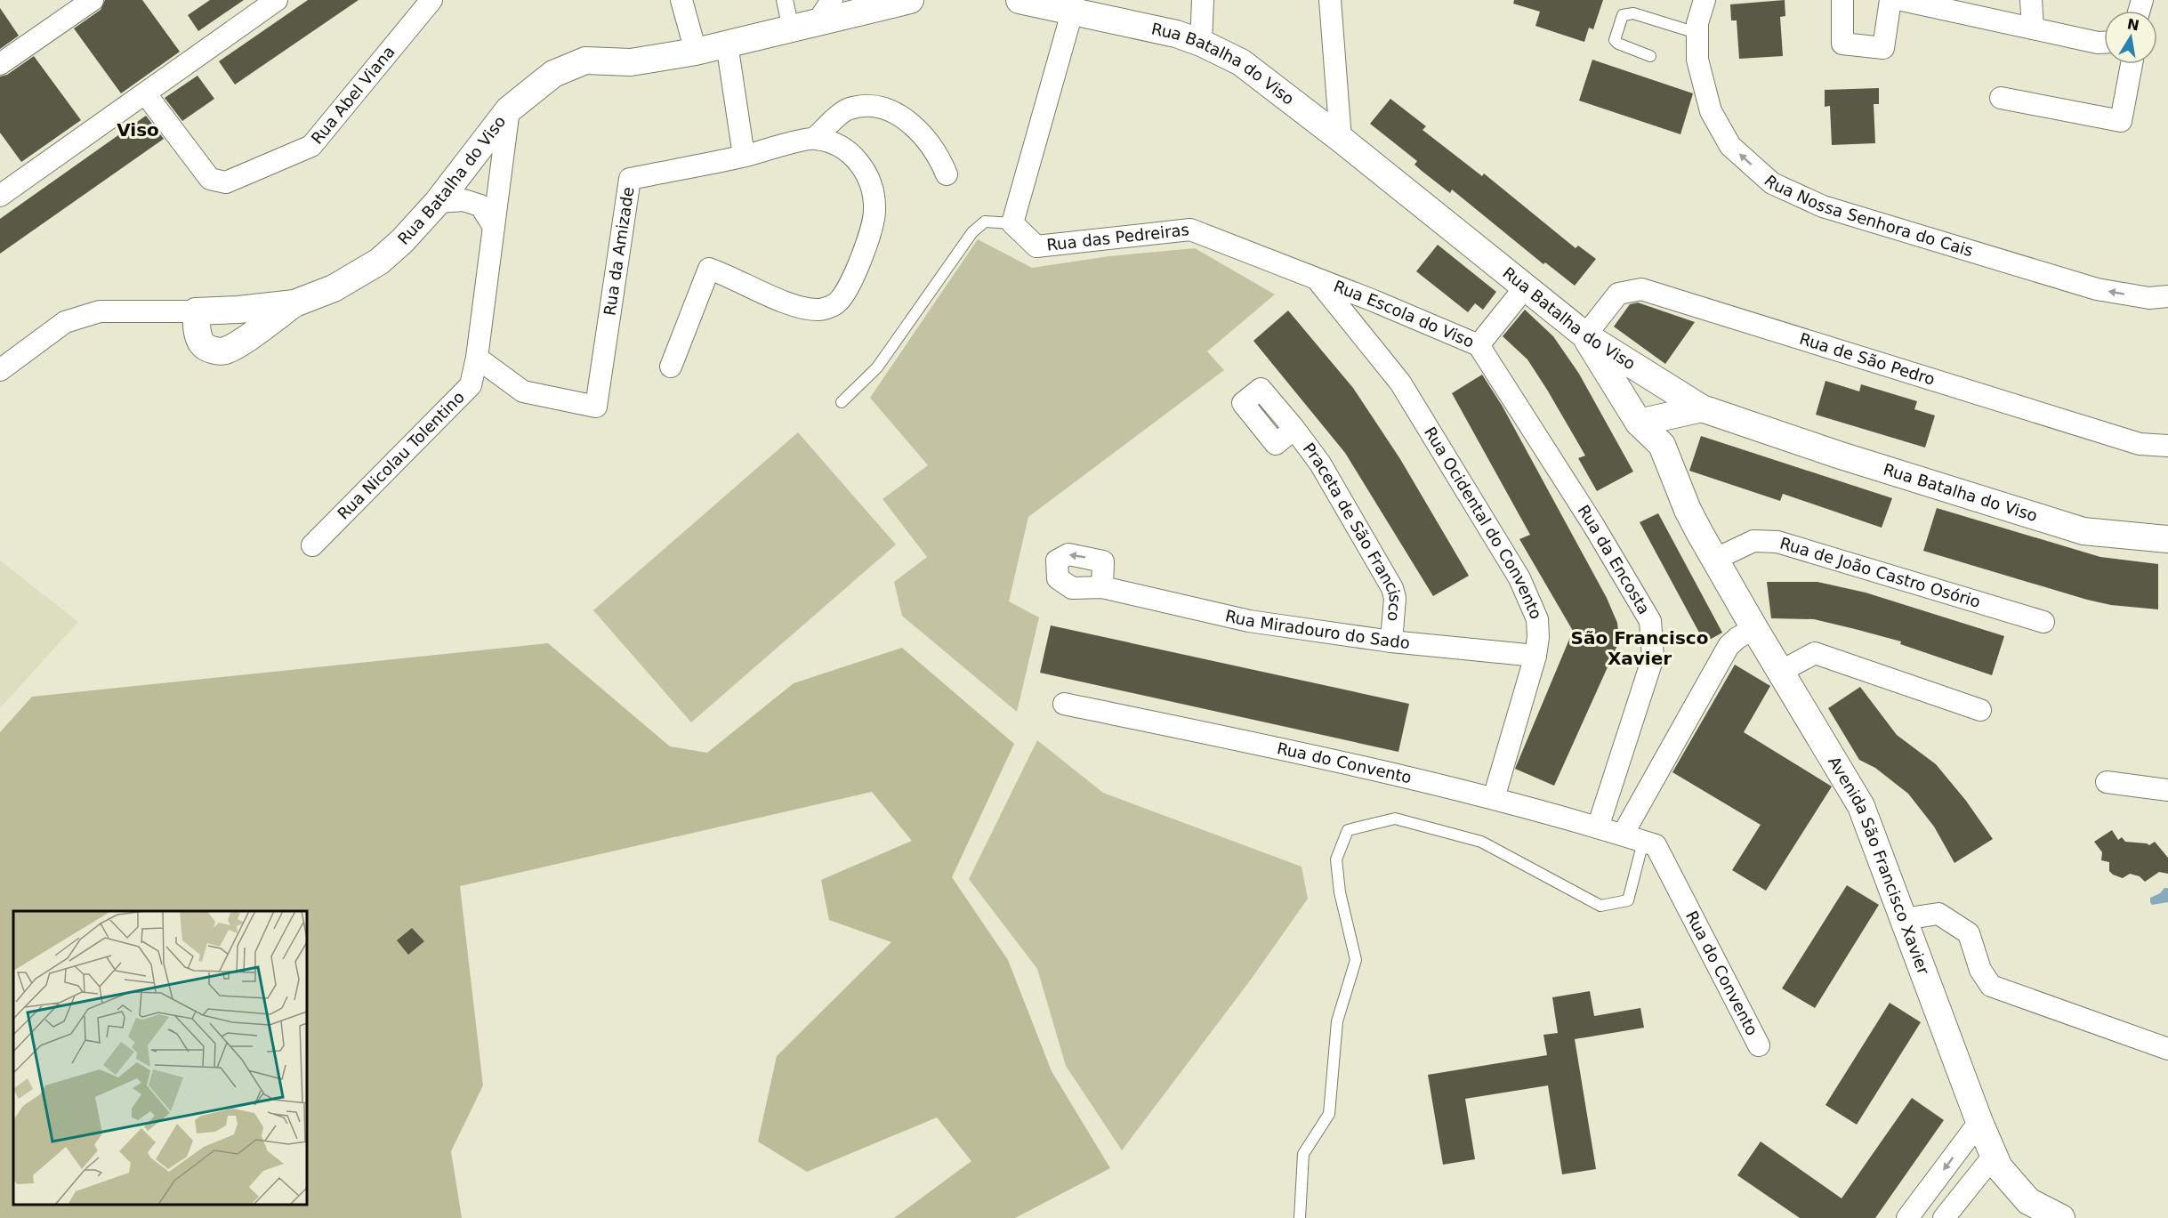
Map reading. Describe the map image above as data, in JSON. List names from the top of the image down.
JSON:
{
  "streets": {
    "street": [
      "Rua Batalha do Viso",
      "Rua Abel Viana",
      "Rua Nossa Senhora do Cais",
      "Rua das Pedreiras",
      "Rua da Amizade",
      "Rua Escola do Viso",
      "Rua de São Pedro",
      "Rua Nicolau Tolentino",
      "Rua Ocidental do Convento",
      "Praceta de São Francisco",
      "Rua da Encosta",
      "Rua de João Castro Osório",
      "Rua Miradouro do Sado",
      "Rua do Convento",
      "Avenida São Francisco Xavier"
    ]
  },
  "crossings": [
    ["Rua Batalha do Viso", "Rua Escola do Viso"],
    ["Rua Batalha do Viso", "Rua de São Pedro"],
    ["Rua Batalha do Viso", "Rua Nicolau Tolentino"],
    ["Rua Batalha do Viso", "Avenida São Francisco Xavier"],
    ["Rua das Pedreiras", "Rua Escola do Viso"],
    ["Rua das Pedreiras", "Rua Ocidental do Convento"],
    ["Rua da Amizade", "Rua Nicolau Tolentino"],
    ["Rua Escola do Viso", "Rua Ocidental do Convento"],
    ["Rua Escola do Viso", "Rua da Encosta"],
    ["Rua de São Pedro", "Avenida São Francisco Xavier"],
    ["Rua Ocidental do Convento", "Rua Miradouro do Sado"],
    ["Rua Ocidental do Convento", "Rua do Convento"],
    ["Praceta de São Francisco", "Rua Miradouro do Sado"],
    ["Rua da Encosta", "Rua do Convento"],
    ["Rua de João Castro Osório", "Avenida São Francisco Xavier"]
  ],
  "one_way": ["Rua Nossa Senhora do Cais"],
  "districts": ["Viso", "São Francisco Xavier"],
  "north": "top"
}
